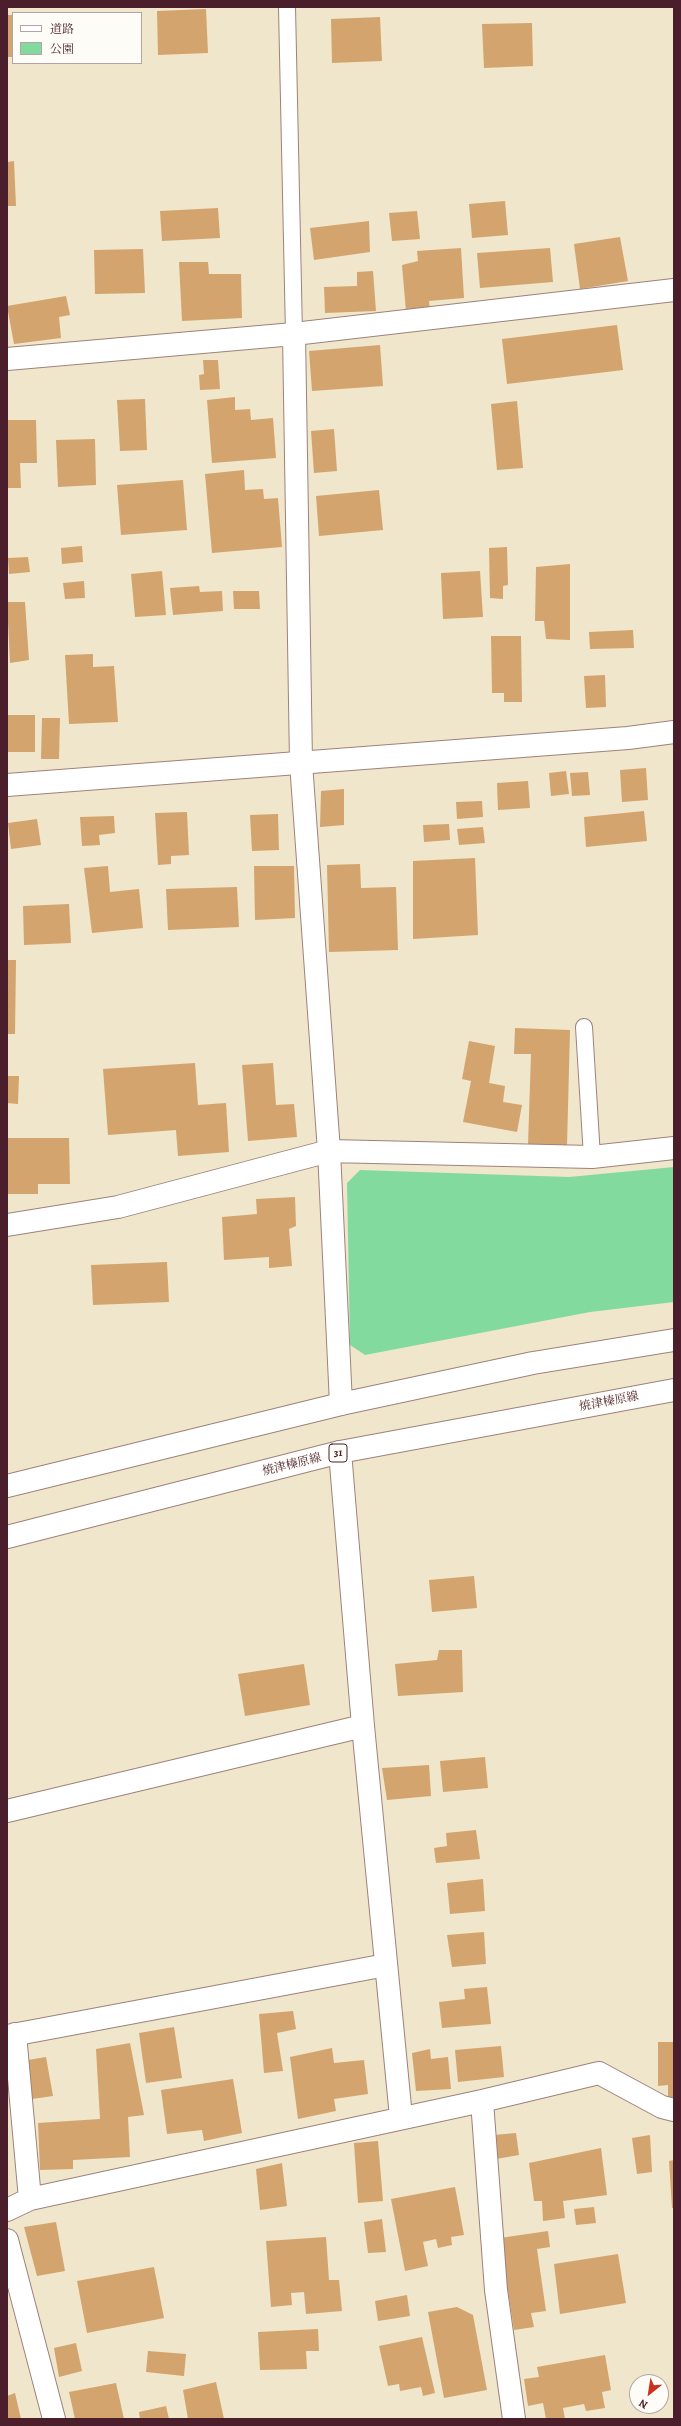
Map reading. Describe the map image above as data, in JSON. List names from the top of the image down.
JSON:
{
  "streets": {
    "street": ["焼津榛原線", "31"]
  },
  "legend": ["道路", "公園"],
  "north": "bottom left"
}
